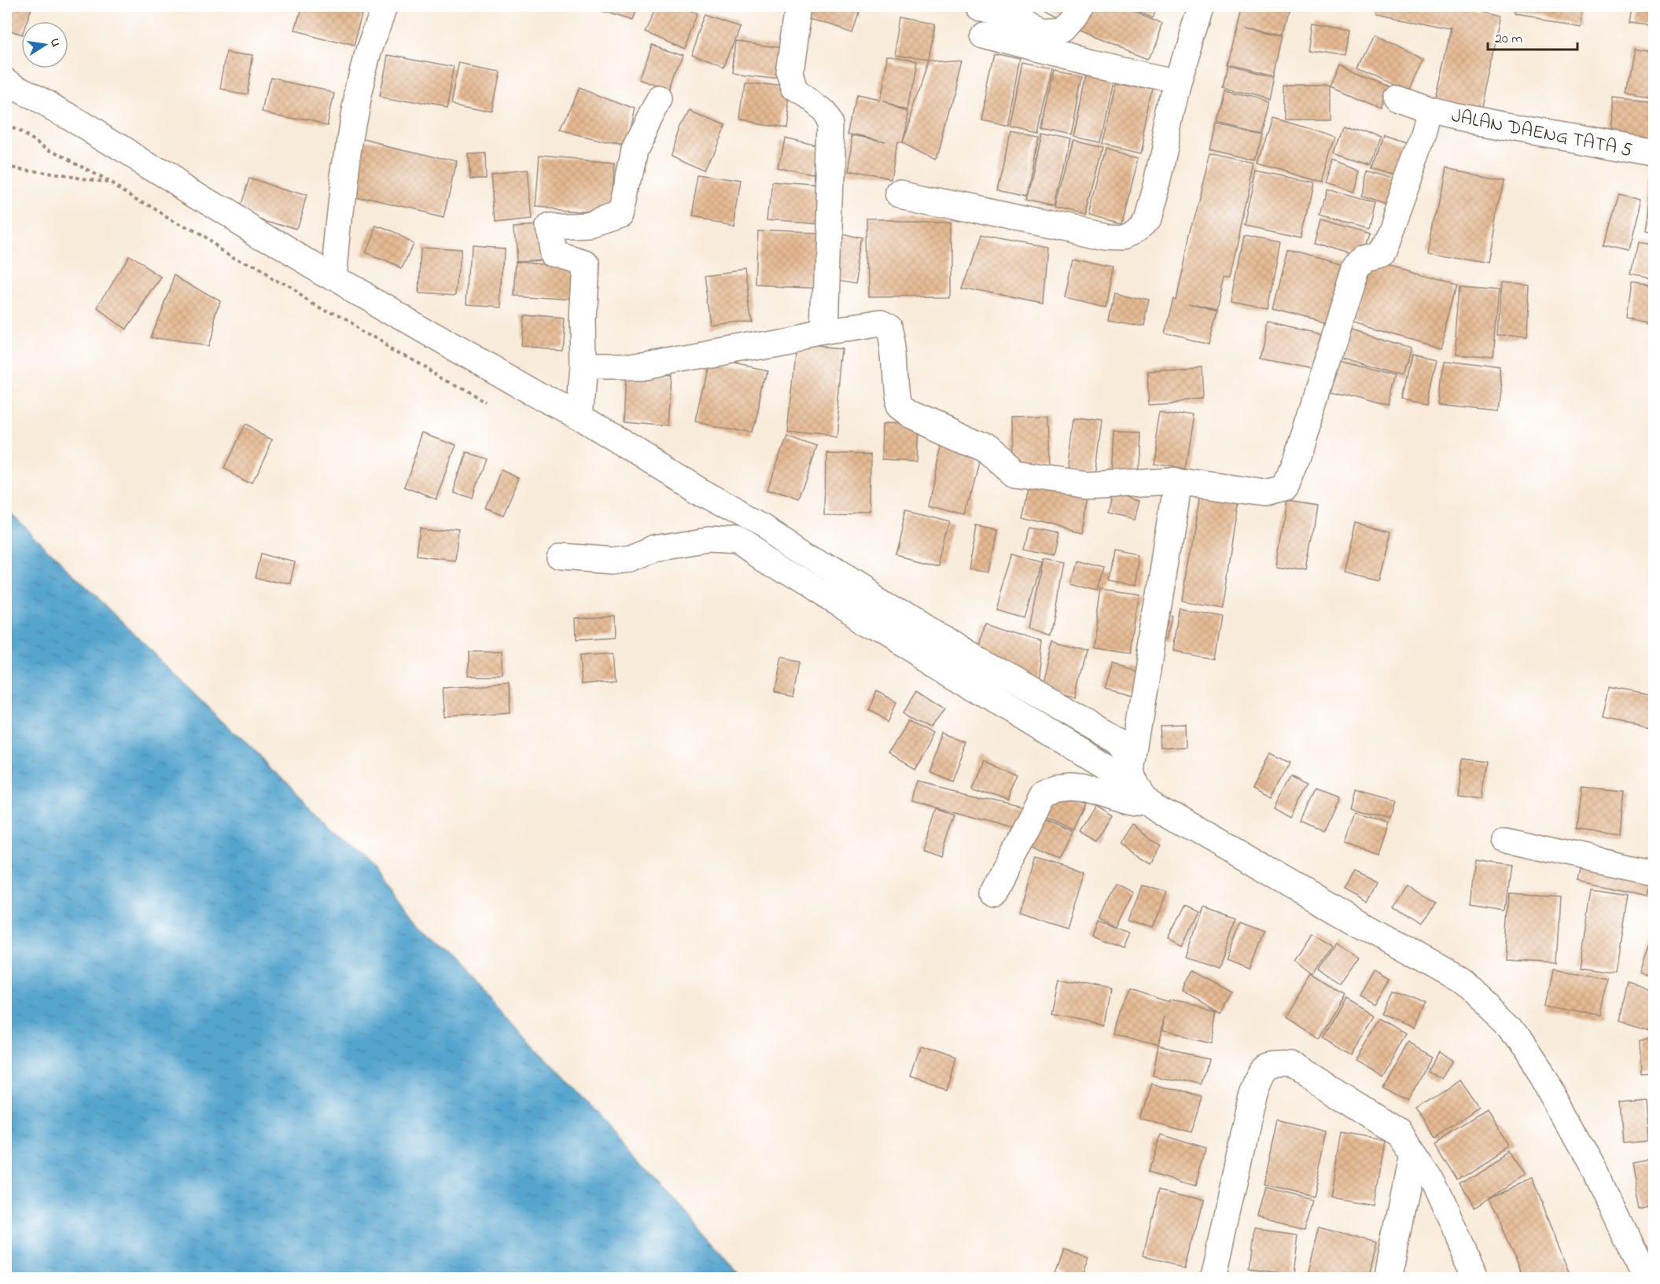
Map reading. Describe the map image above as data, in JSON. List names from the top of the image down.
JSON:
{
  "streets": {
    "street": ["JALAN DAENG TATA 5"]
  },
  "scale_bar": "20 m",
  "north": "right"
}
